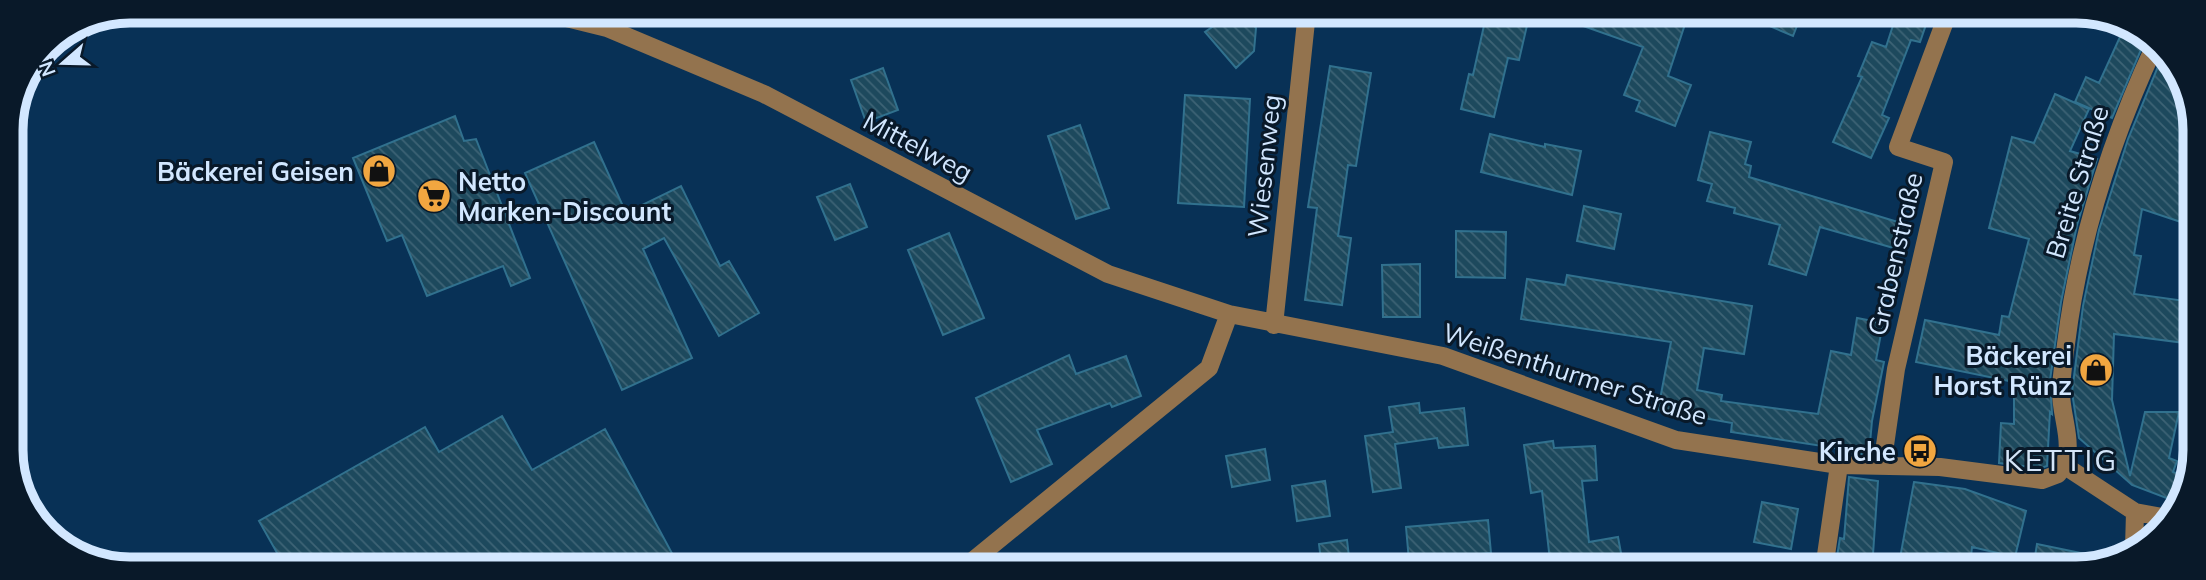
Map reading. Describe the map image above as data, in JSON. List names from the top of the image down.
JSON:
{
  "streets": {
    "street": [
      "Mittelweg",
      "Wiesenweg",
      "Breite Straße",
      "Grabenstraße",
      "Weißenthurmer Straße"
    ]
  },
  "crossings": [
    ["Mittelweg", "Wiesenweg"],
    ["Mittelweg", "Weißenthurmer Straße"],
    ["Wiesenweg", "Weißenthurmer Straße"],
    ["Breite Straße", "Weißenthurmer Straße"],
    ["Grabenstraße", "Weißenthurmer Straße"]
  ],
  "districts": ["KETTIG"],
  "places": {
    "shop": ["Bäckerei Geisen", "Bäckerei Horst Rünz"],
    "supermarket": ["Netto Marken-Discount"],
    "bus stop": ["Kirche"]
  },
  "north": "left"
}
